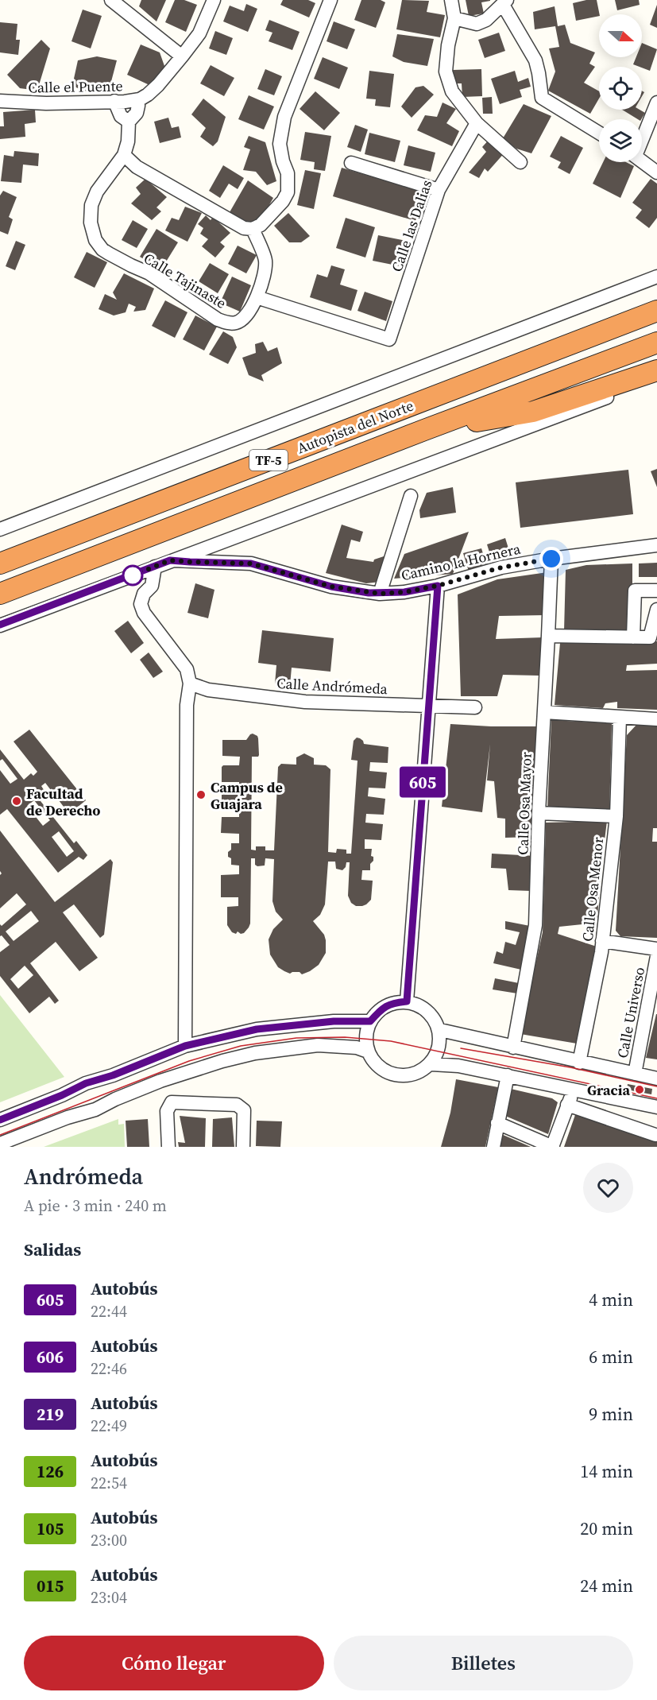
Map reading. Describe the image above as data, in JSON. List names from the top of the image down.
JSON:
{
  "streets": {
    "highway": ["Autopista del Norte", "TF-5"],
    "street": [
      "Calle el Puente",
      "Calle las Dalias",
      "Calle Tajinaste",
      "Camino la Hornera",
      "Calle Andrómeda",
      "Calle Osa Mayor",
      "Calle Osa Menor",
      "Calle Universo"
    ]
  },
  "crossings": [
    ["Calle las Dalias", "Calle Tajinaste"],
    ["Camino la Hornera", "Calle Osa Mayor"]
  ],
  "places": ["Campus de Guajara", "Facultad de Derecho", "Gracia"],
  "lines": ["bus line 605"],
  "north": "right",
  "page": {
    "on_map": "605",
    "heading": [
      ["Andrómeda", "A pie · 3 min · 240 m"],
      "Salidas"
    ],
    "list": [
      {
        "mark": "605",
        "name": "Autobús",
        "note": "22:44",
        "value": "4 min"
      },
      {
        "mark": "606",
        "name": "Autobús",
        "note": "22:46",
        "value": "6 min"
      },
      {
        "mark": "219",
        "name": "Autobús",
        "note": "22:49",
        "value": "9 min"
      },
      {
        "mark": "126",
        "name": "Autobús",
        "note": "22:54",
        "value": "14 min"
      },
      {
        "mark": "105",
        "name": "Autobús",
        "note": "23:00",
        "value": "20 min"
      },
      {
        "mark": "015",
        "name": "Autobús",
        "note": "23:04",
        "value": "24 min"
      }
    ],
    "buttons": ["Cómo llegar", "Billetes"]
  }
}
